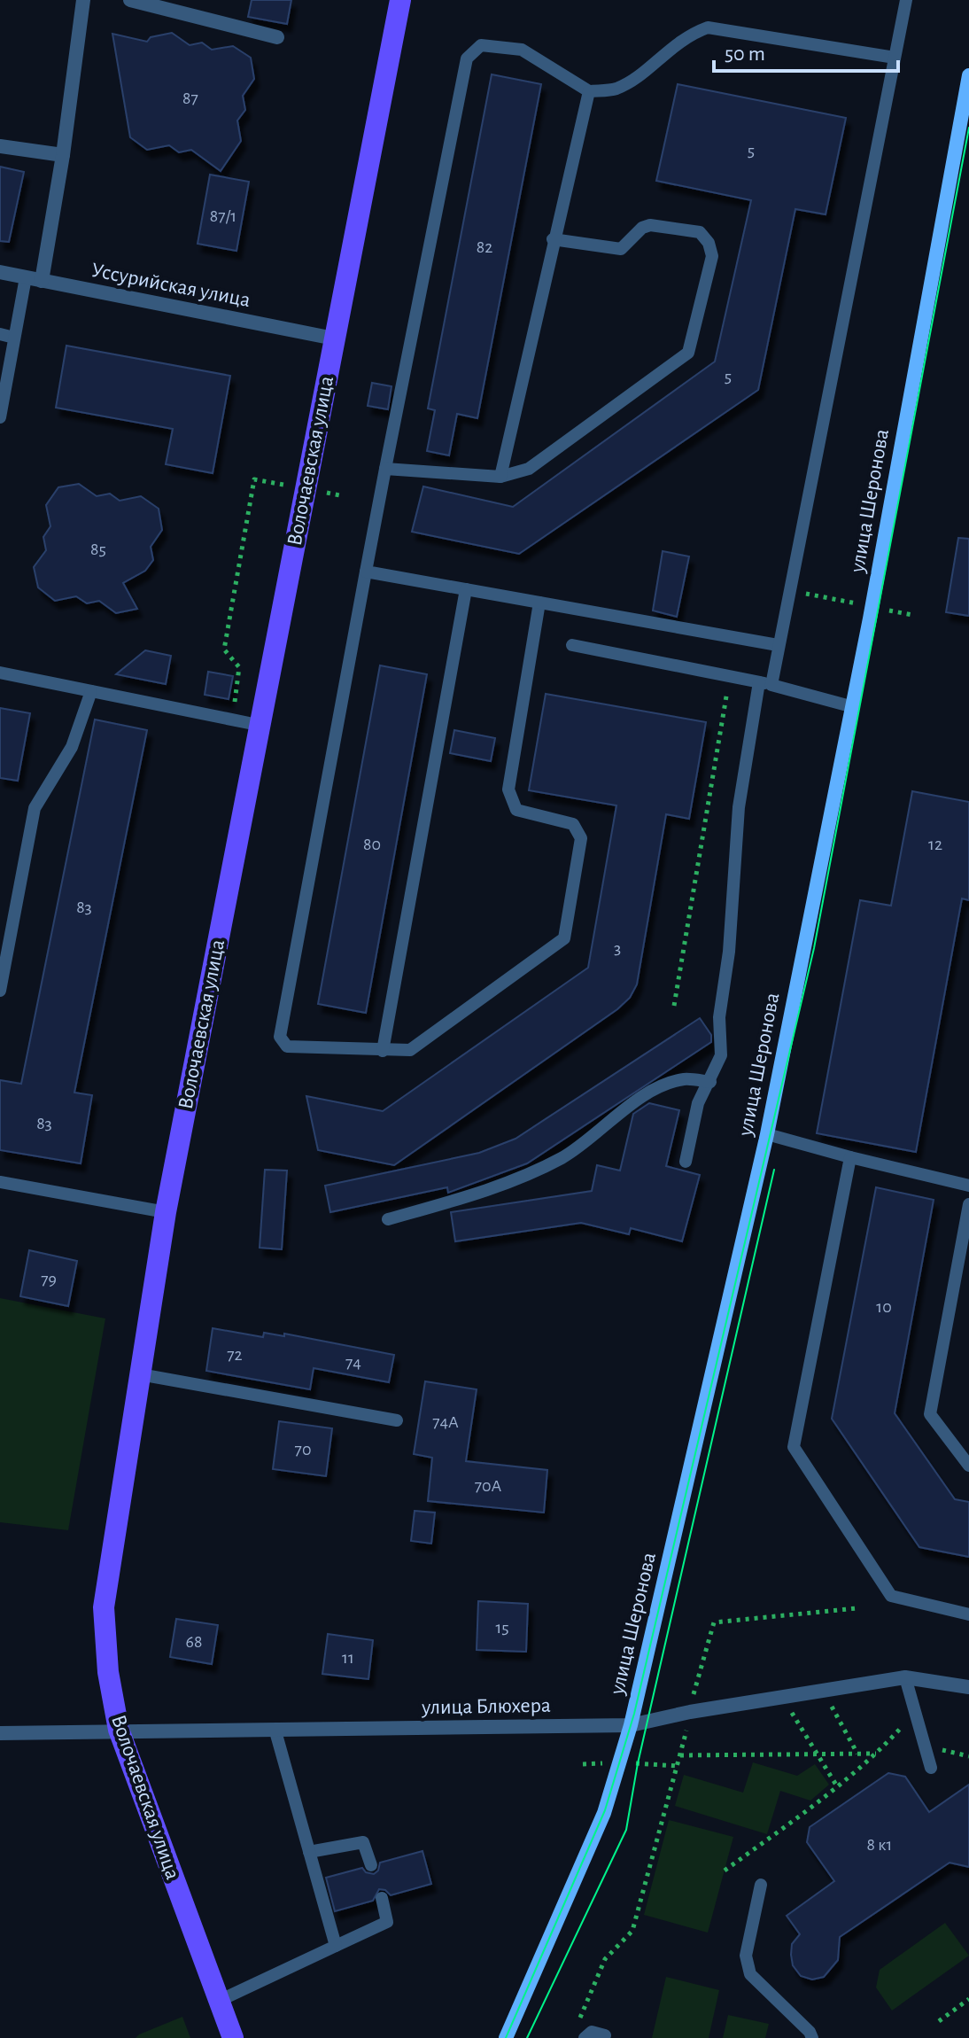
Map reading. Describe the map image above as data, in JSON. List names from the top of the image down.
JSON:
{
  "streets": {
    "main road": ["Волочаевская улица", "улица Шеронова"],
    "street": ["Уссурийская улица", "улица Блюхера"]
  },
  "crossings": [
    ["Уссурийская улица", "Волочаевская улица"],
    ["Волочаевская улица", "улица Блюхера"],
    ["улица Шеронова", "улица Блюхера"]
  ],
  "house_numbers": [
    "87",
    "5",
    "87/1",
    "82",
    "5",
    "85",
    "80",
    "12",
    "83",
    "3",
    "83",
    "79",
    "10",
    "72",
    "74",
    "74А",
    "70",
    "70А",
    "15",
    "68",
    "11",
    "8 к1"
  ],
  "scale_bar": "50 m"
}
